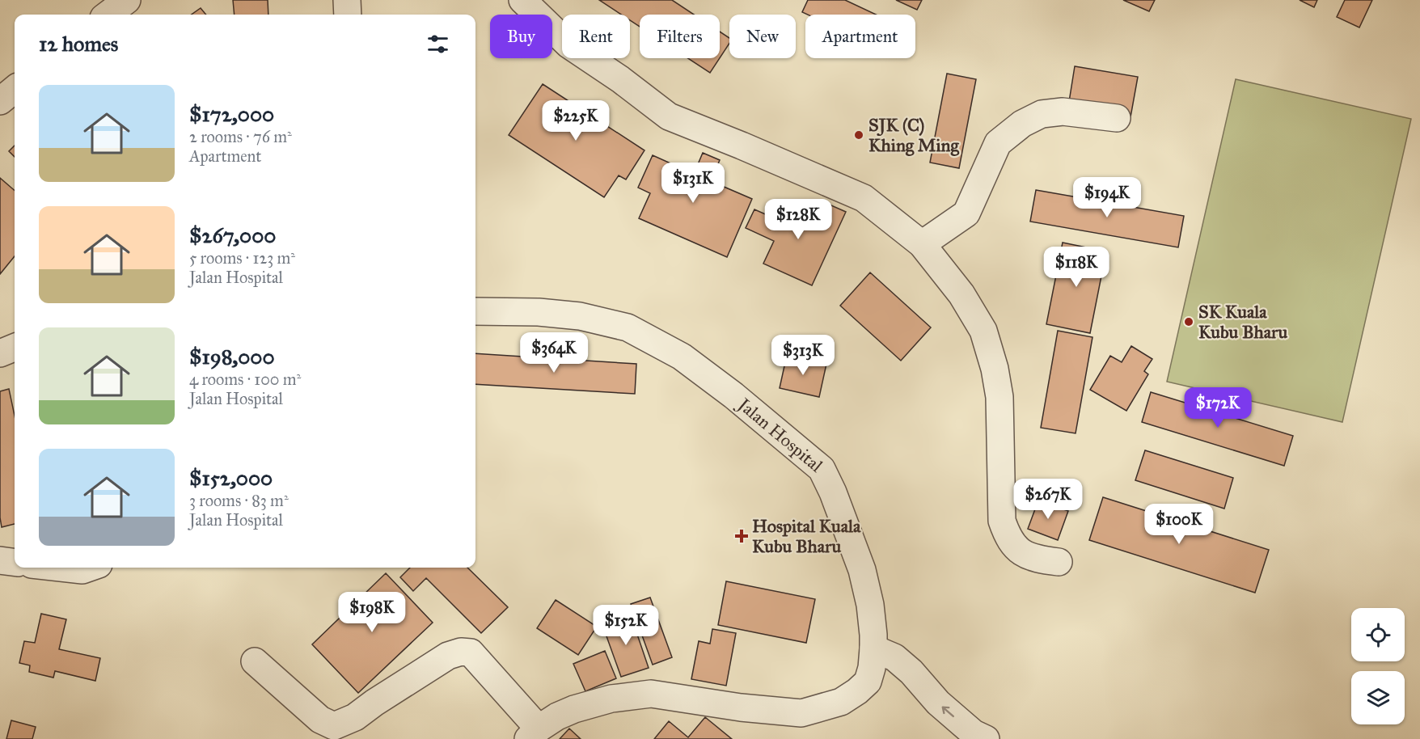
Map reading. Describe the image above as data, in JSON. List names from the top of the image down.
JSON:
{
  "streets": {
    "street": ["Jalan Hospital"]
  },
  "places": {
    "other": ["SJK (C) Khing Ming", "SK Kuala Kubu Bharu"],
    "health": ["Hospital Kuala Kubu Bharu"]
  },
  "page": {
    "chip": [
      "Buy",
      "Rent",
      "Filters",
      "New",
      "Apartment"
    ],
    "heading": "12 homes",
    "list": [
      {
        "name": "$172,000",
        "note": "2 rooms · 76 m² · Apartment"
      },
      {
        "name": "$267,000",
        "note": "5 rooms · 123 m² · Jalan Hospital"
      },
      {
        "name": "$198,000",
        "note": "4 rooms · 100 m² · Jalan Hospital"
      },
      {
        "name": "$152,000",
        "note": "3 rooms · 83 m² · Jalan Hospital"
      }
    ],
    "price": [
      "$225K",
      "$131K",
      "$194K",
      "$128K",
      "$118K",
      "$364K",
      "$313K",
      "$172K",
      "$267K",
      "$100K",
      "$198K",
      "$152K"
    ]
  }
}
